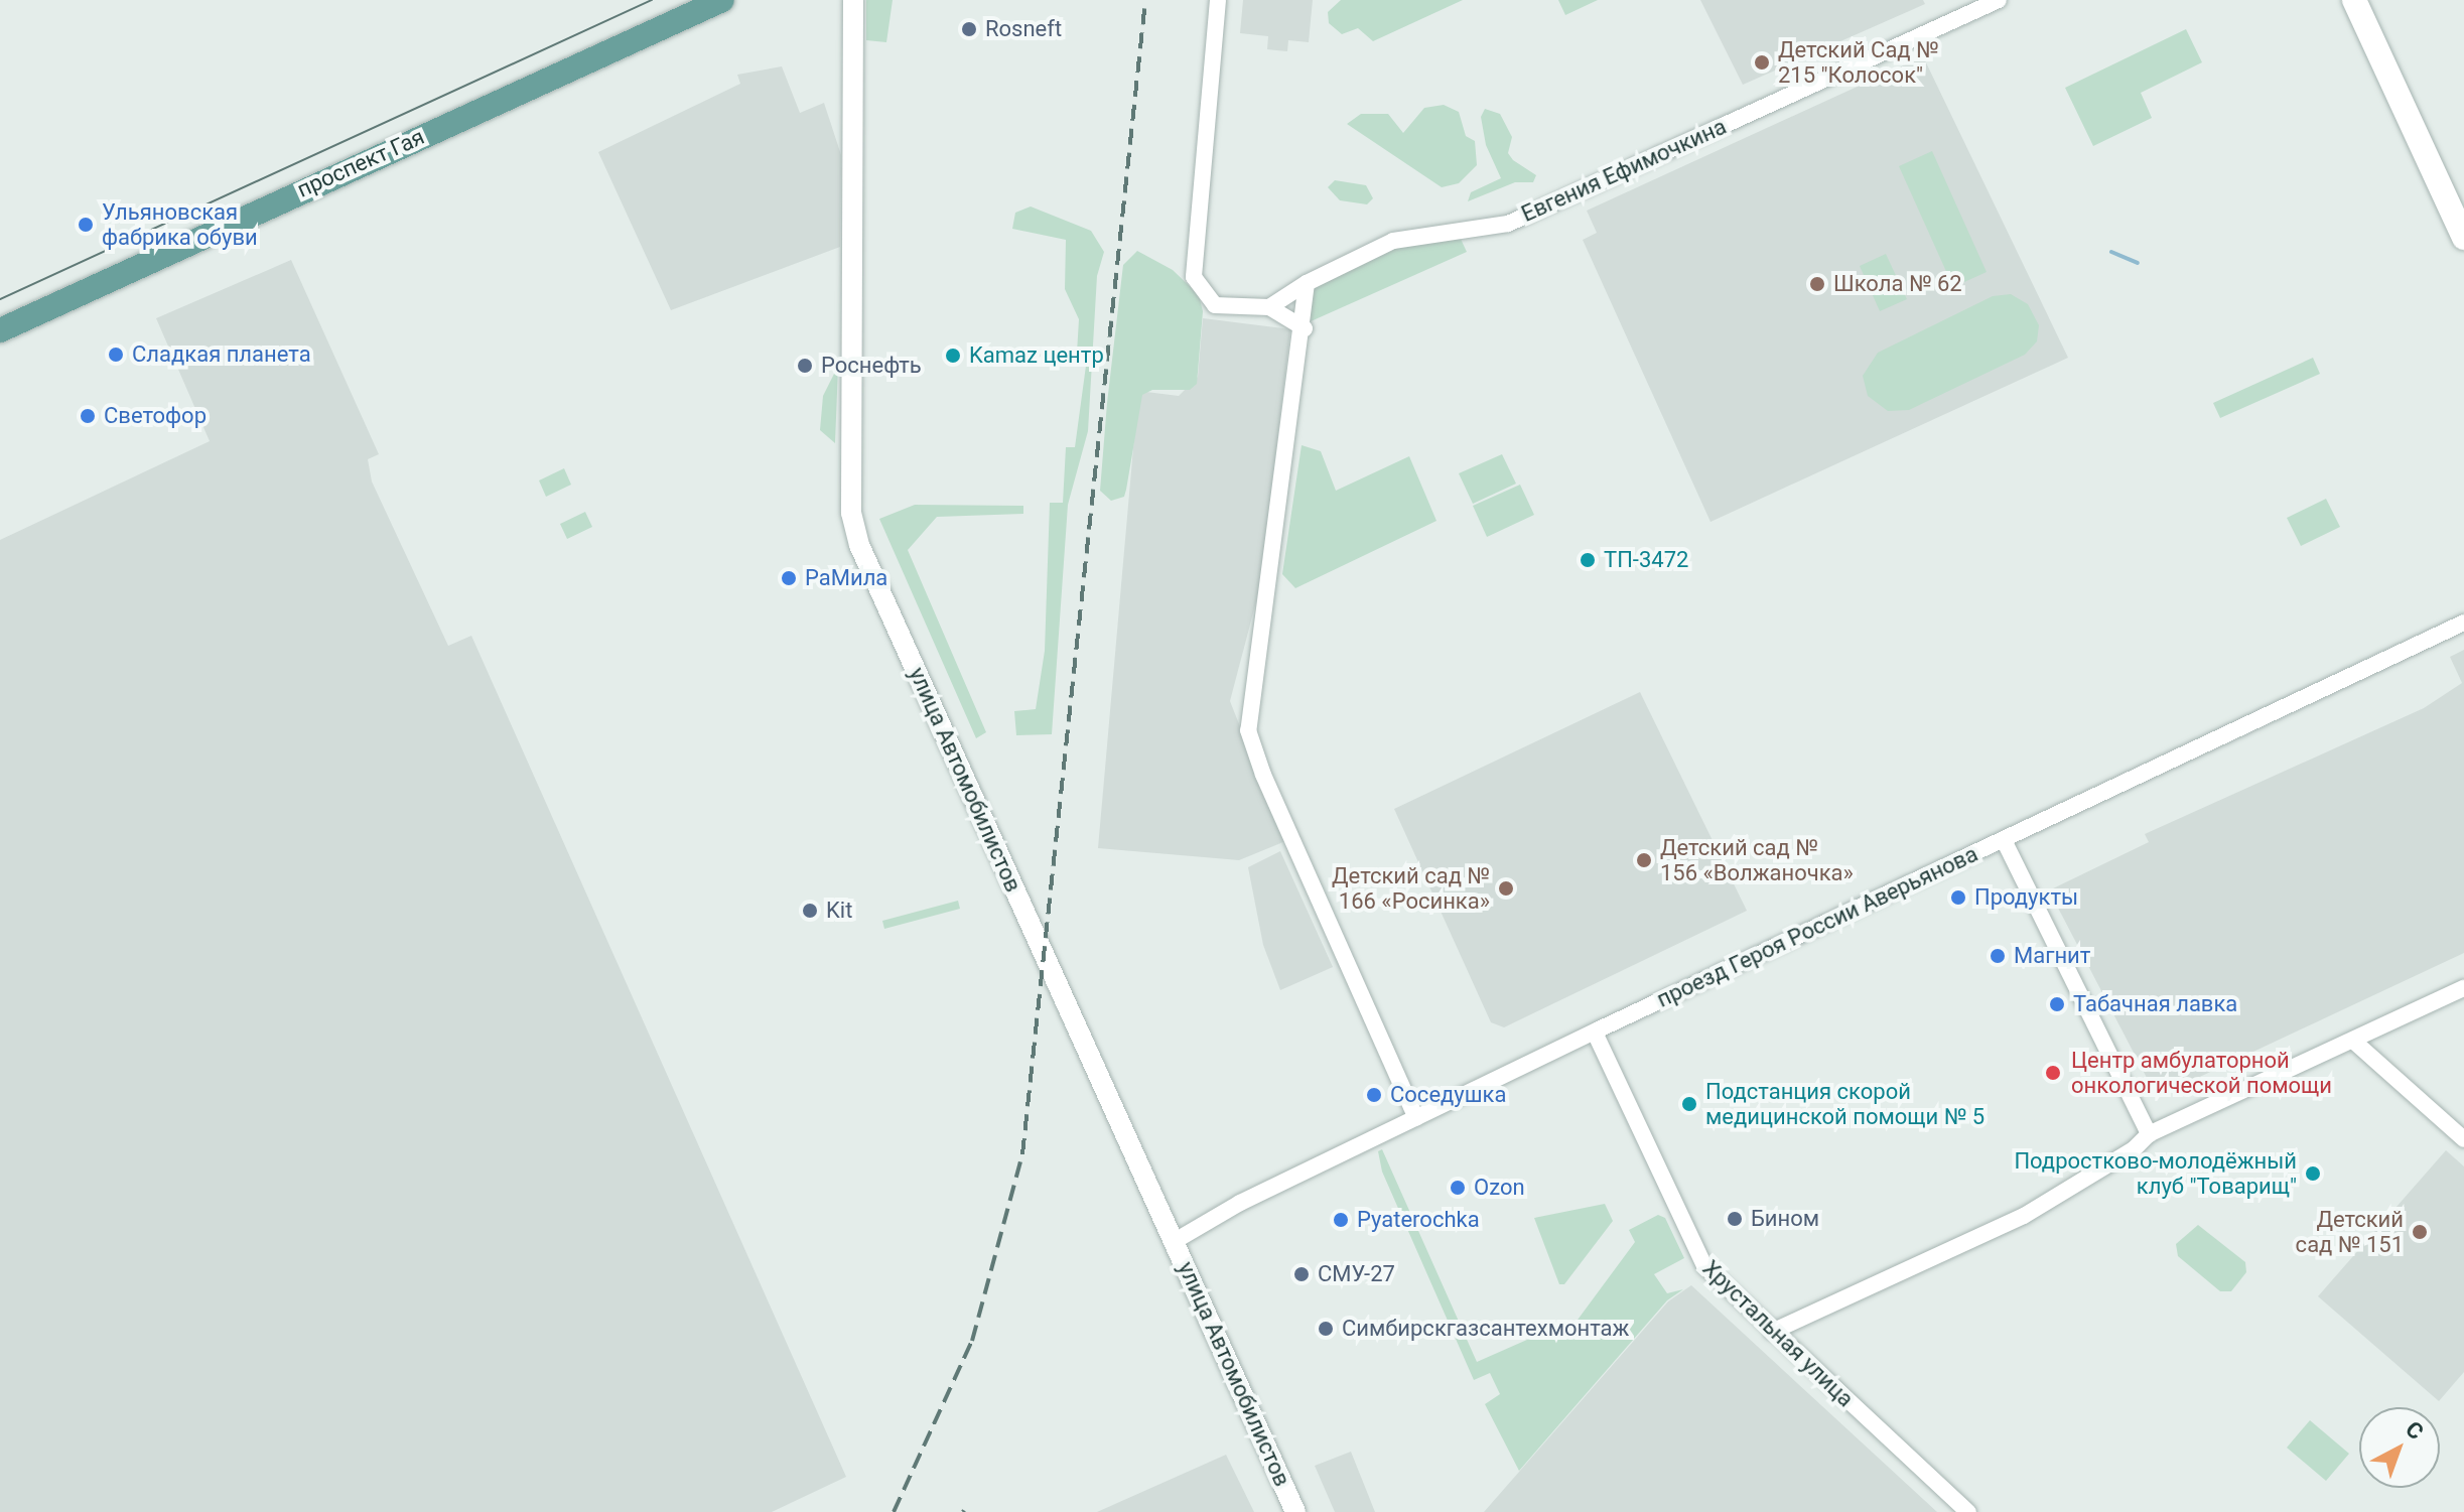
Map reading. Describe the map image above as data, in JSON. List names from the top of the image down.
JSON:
{
  "streets": {
    "main road": ["проспект Гая"],
    "street": [
      "Евгения Ефимочкина",
      "улица Автомобилистов",
      "проезд Героя России Аверьянова",
      "Хрустальная улица"
    ]
  },
  "crossings": [
    ["улица Автомобилистов", "проезд Героя России Аверьянова"],
    ["проезд Героя России Аверьянова", "Хрустальная улица"]
  ],
  "places": [
    "Rosneft",
    "Детский Сад № 215 \"Колосок\"",
    "Ульяновская фабрика обуви",
    "Школа № 62",
    "Сладкая планета",
    "Kamaz центр",
    "Роснефть",
    "Светофор",
    "ТП-3472",
    "РаМила",
    "Детский сад № 156 «Волжаночка»",
    "Детский сад № 166 «Росинка»",
    "Продукты",
    "Kit",
    "Магнит",
    "Табачная лавка",
    "Центр амбулаторной онкологической помощи",
    "Соседушка",
    "Подстанция скорой медицинской помощи № 5",
    "Подростково-молодёжный клуб \"Товарищ\"",
    "Ozon",
    "Бином",
    "Pyaterochka",
    "Детский сад № 151",
    "СМУ-27",
    "Симбирскгазсантехмонтаж"
  ],
  "north": "top right"
}
